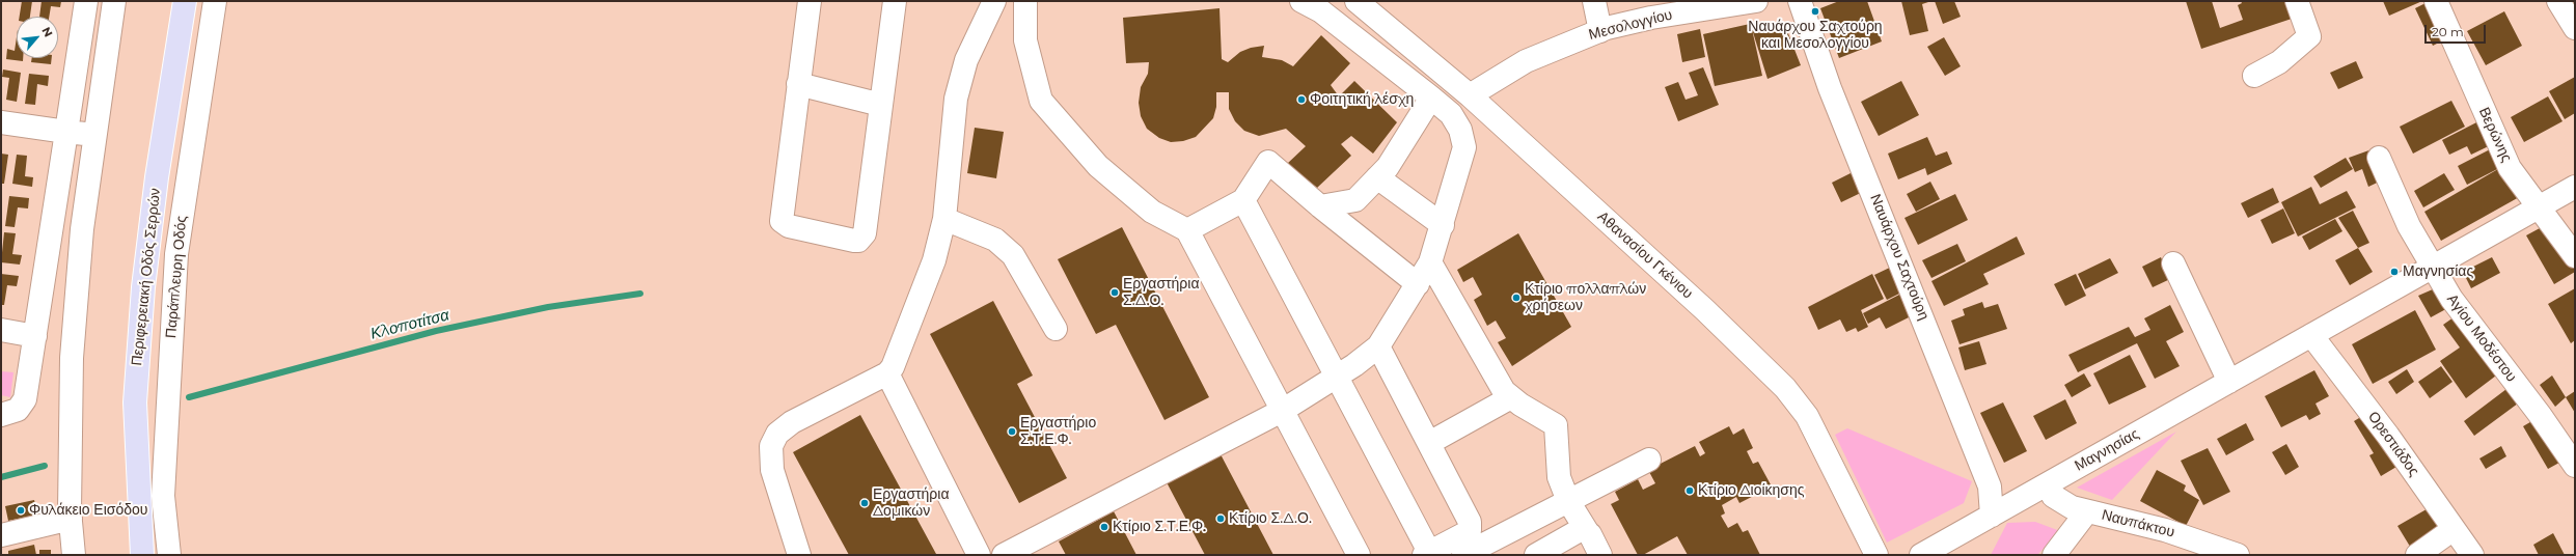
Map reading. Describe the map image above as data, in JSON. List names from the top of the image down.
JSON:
{
  "streets": {
    "main road": ["Περιφερειακή Οδός Σερρών"],
    "street": [
      "Μεσολογγίου",
      "Βερώνης",
      "Αθανασίου Γκένιου",
      "Ναυάρχου Σαχτούρη",
      "Παράπλευρη Οδός",
      "Αγίου Μοδέστου",
      "Ορεστιάδος",
      "Μαγνησίας",
      "Ναυπάκτου"
    ]
  },
  "crossings": [
    ["Μεσολογγίου", "Αθανασίου Γκένιου"],
    ["Βερώνης", "Μαγνησίας"],
    ["Ναυάρχου Σαχτούρη", "Μαγνησίας"],
    ["Αγίου Μοδέστου", "Μαγνησίας"],
    ["Ορεστιάδος", "Μαγνησίας"],
    ["Μαγνησίας", "Ναυπάκτου"]
  ],
  "water": ["Κλοποτίτσα"],
  "places": [
    "Ναυάρχου Σαχτούρη και Μεσολογγίου",
    "Φοιτητική λέσχη",
    "Μαγνησίας",
    "Εργαστήρια Σ.Δ.Ο.",
    "Κτίριο πολλαπλών χρήσεων",
    "Εργαστήριο Σ.Τ.Ε.Φ.",
    "Κτίριο Διοίκησης",
    "Εργαστήρια Δομικών",
    "Φυλάκειο Εισόδου",
    "Κτίριο Σ.Δ.Ο.",
    "Κτίριο Σ.Τ.Ε.Φ."
  ],
  "scale_bar": "20 m",
  "north": "top right"
}
